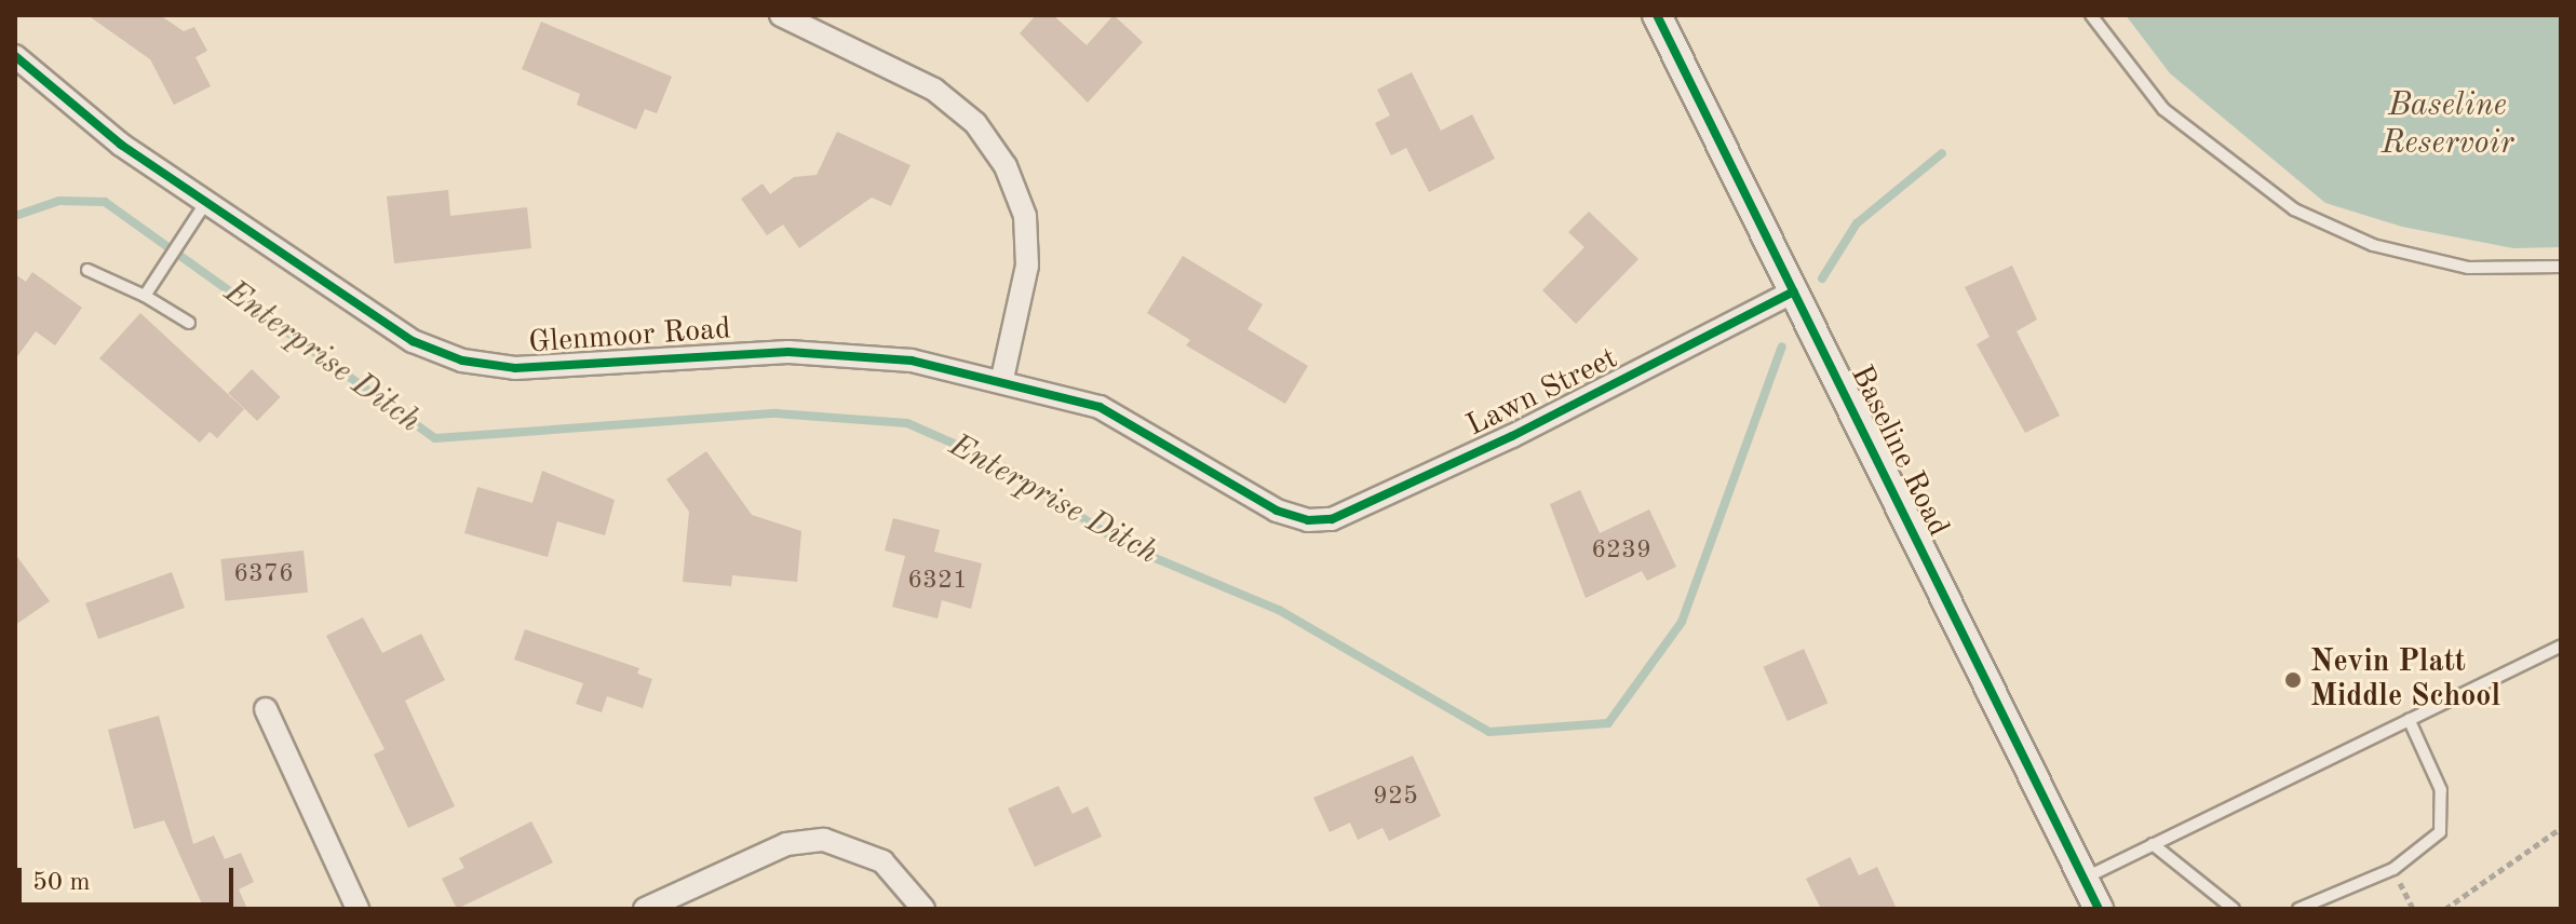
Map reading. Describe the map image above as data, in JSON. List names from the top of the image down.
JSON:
{
  "streets": {
    "street": ["Glenmoor Road", "Lawn Street", "Baseline Road"]
  },
  "crossings": [
    ["Glenmoor Road", "Lawn Street"],
    ["Lawn Street", "Baseline Road"]
  ],
  "water": ["Baseline Reservoir", "Enterprise Ditch"],
  "places": ["Nevin Platt Middle School"],
  "house_numbers": [
    "6239",
    "6376",
    "6321",
    "925"
  ],
  "scale_bar": "50 m"
}
